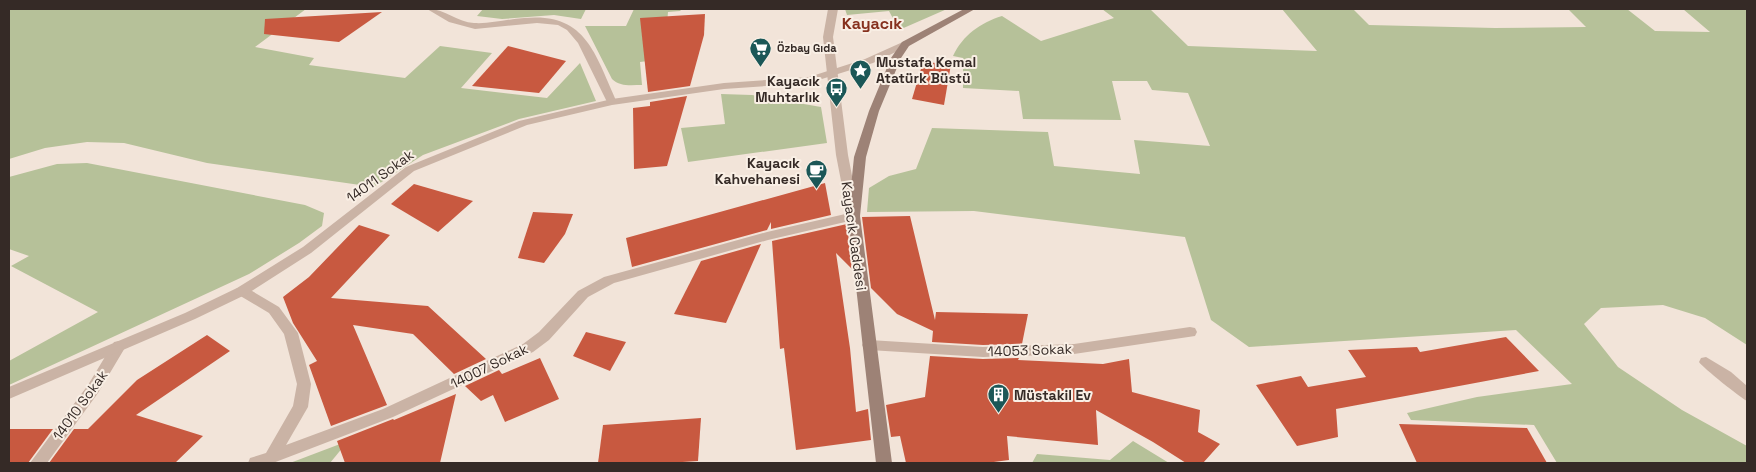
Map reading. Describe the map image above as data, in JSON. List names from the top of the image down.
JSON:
{
  "streets": {
    "main road": ["Kayacık Caddesi"],
    "street": [
      "14011 Sokak",
      "14053 Sokak",
      "14007 Sokak",
      "14010 Sokak"
    ]
  },
  "crossings": [
    ["14011 Sokak", "Kayacık Caddesi"],
    ["14011 Sokak", "14010 Sokak"],
    ["Kayacık Caddesi", "14053 Sokak"],
    ["Kayacık Caddesi", "14007 Sokak"]
  ],
  "districts": ["Kayacık"],
  "places": {
    "supermarket": ["Özbay Gıda"],
    "place": ["Mustafa Kemal Atatürk Büstü"],
    "bus stop": ["Kayacık Muhtarlık"],
    "cafe": ["Kayacık Kahvehanesi"],
    "building": ["Müstakil Ev"]
  }
}
